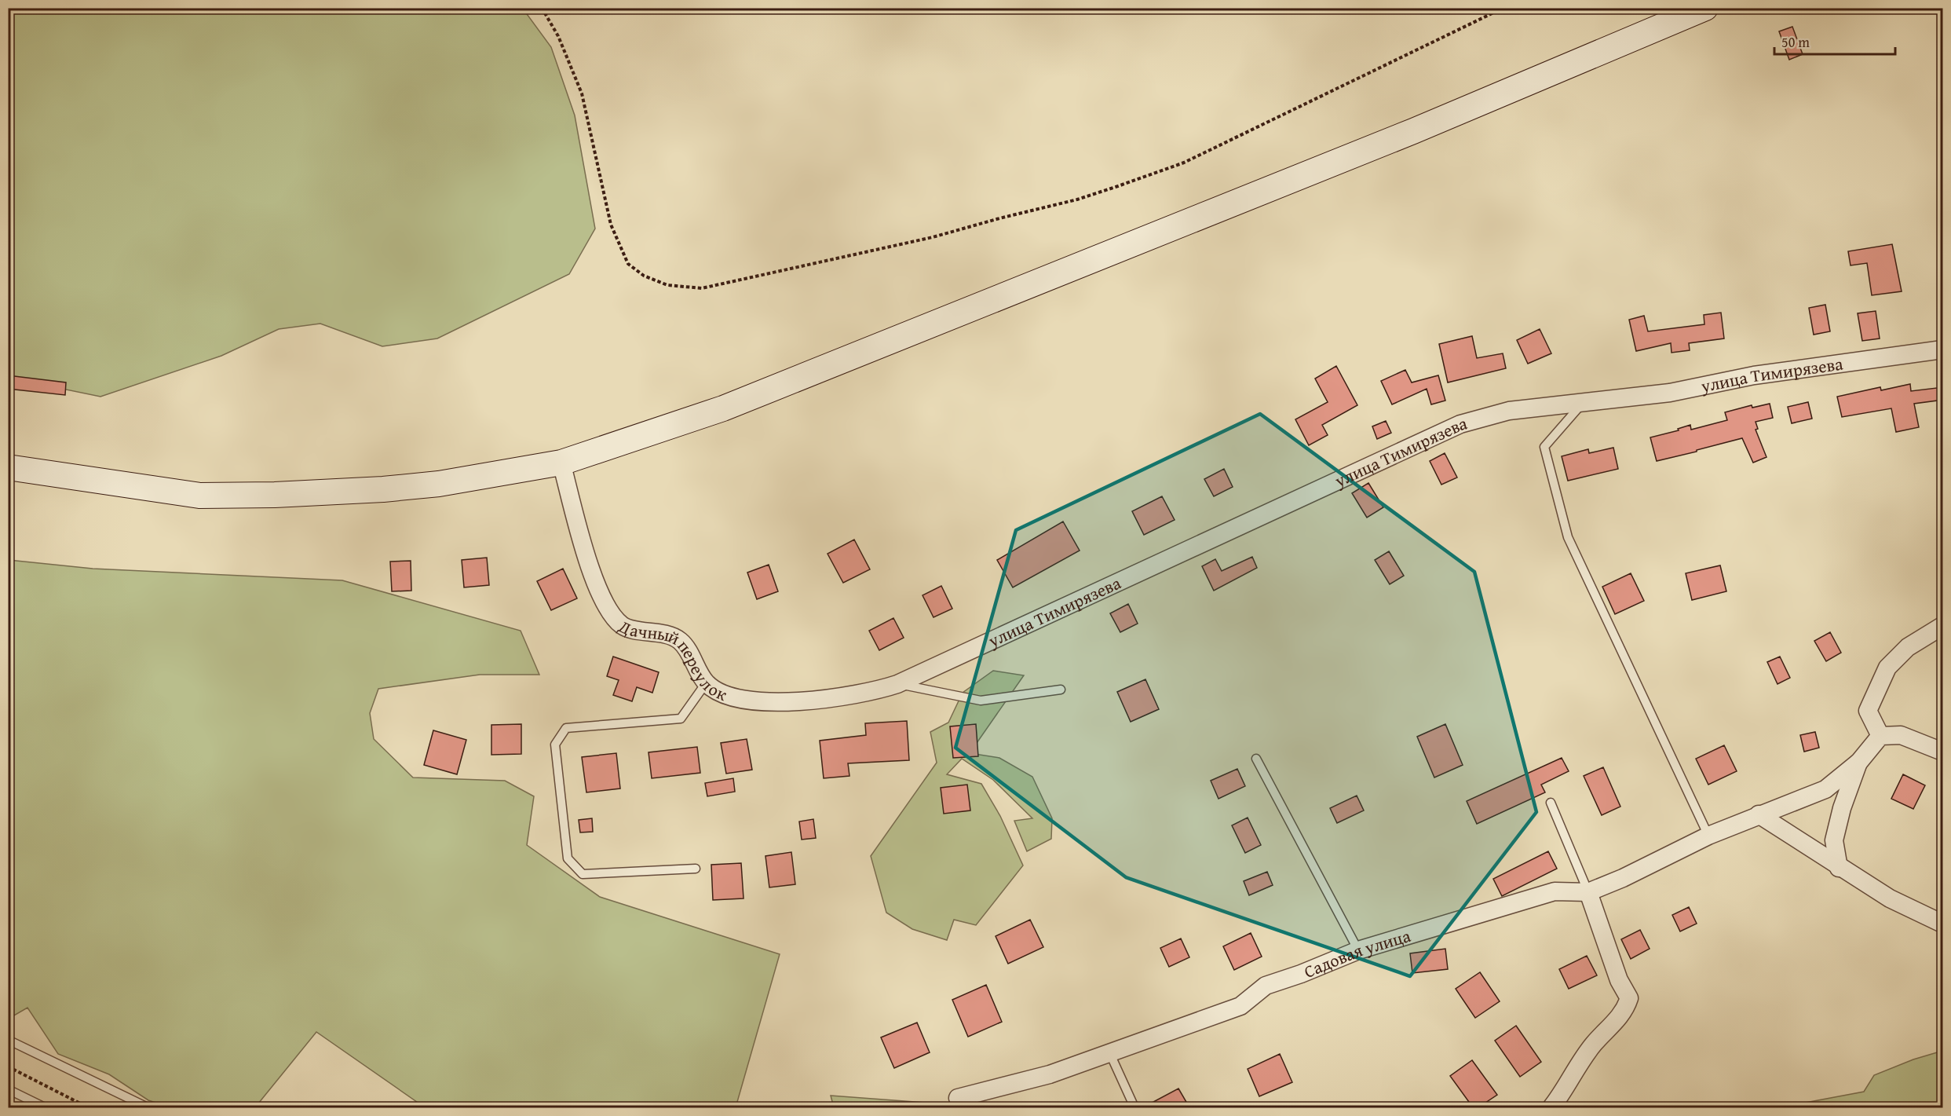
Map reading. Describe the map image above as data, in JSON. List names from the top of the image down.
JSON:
{
  "streets": {
    "street": ["улица Тимирязева", "Дачный переулок", "Садовая улица"]
  },
  "crossings": [
    ["улица Тимирязева", "Дачный переулок"]
  ],
  "scale_bar": "50 m"
}
